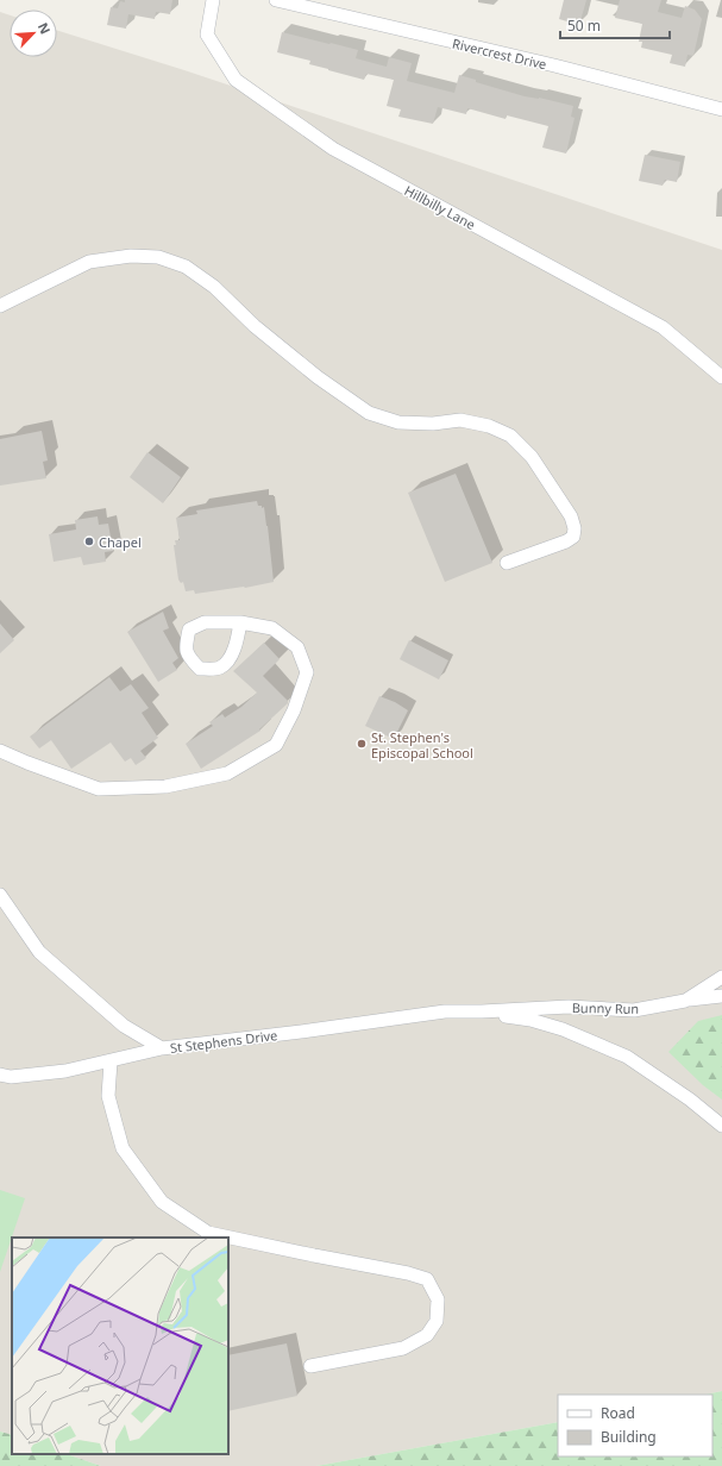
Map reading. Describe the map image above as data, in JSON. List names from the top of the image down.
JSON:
{
  "streets": {
    "street": [
      "Rivercrest Drive",
      "Hillbilly Lane",
      "Bunny Run",
      "St Stephens Drive"
    ]
  },
  "crossings": [
    ["Bunny Run", "St Stephens Drive"]
  ],
  "places": ["Chapel", "St. Stephen's Episcopal School"],
  "legend": ["Road", "Building"],
  "scale_bar": "50 m",
  "north": "top right"
}
